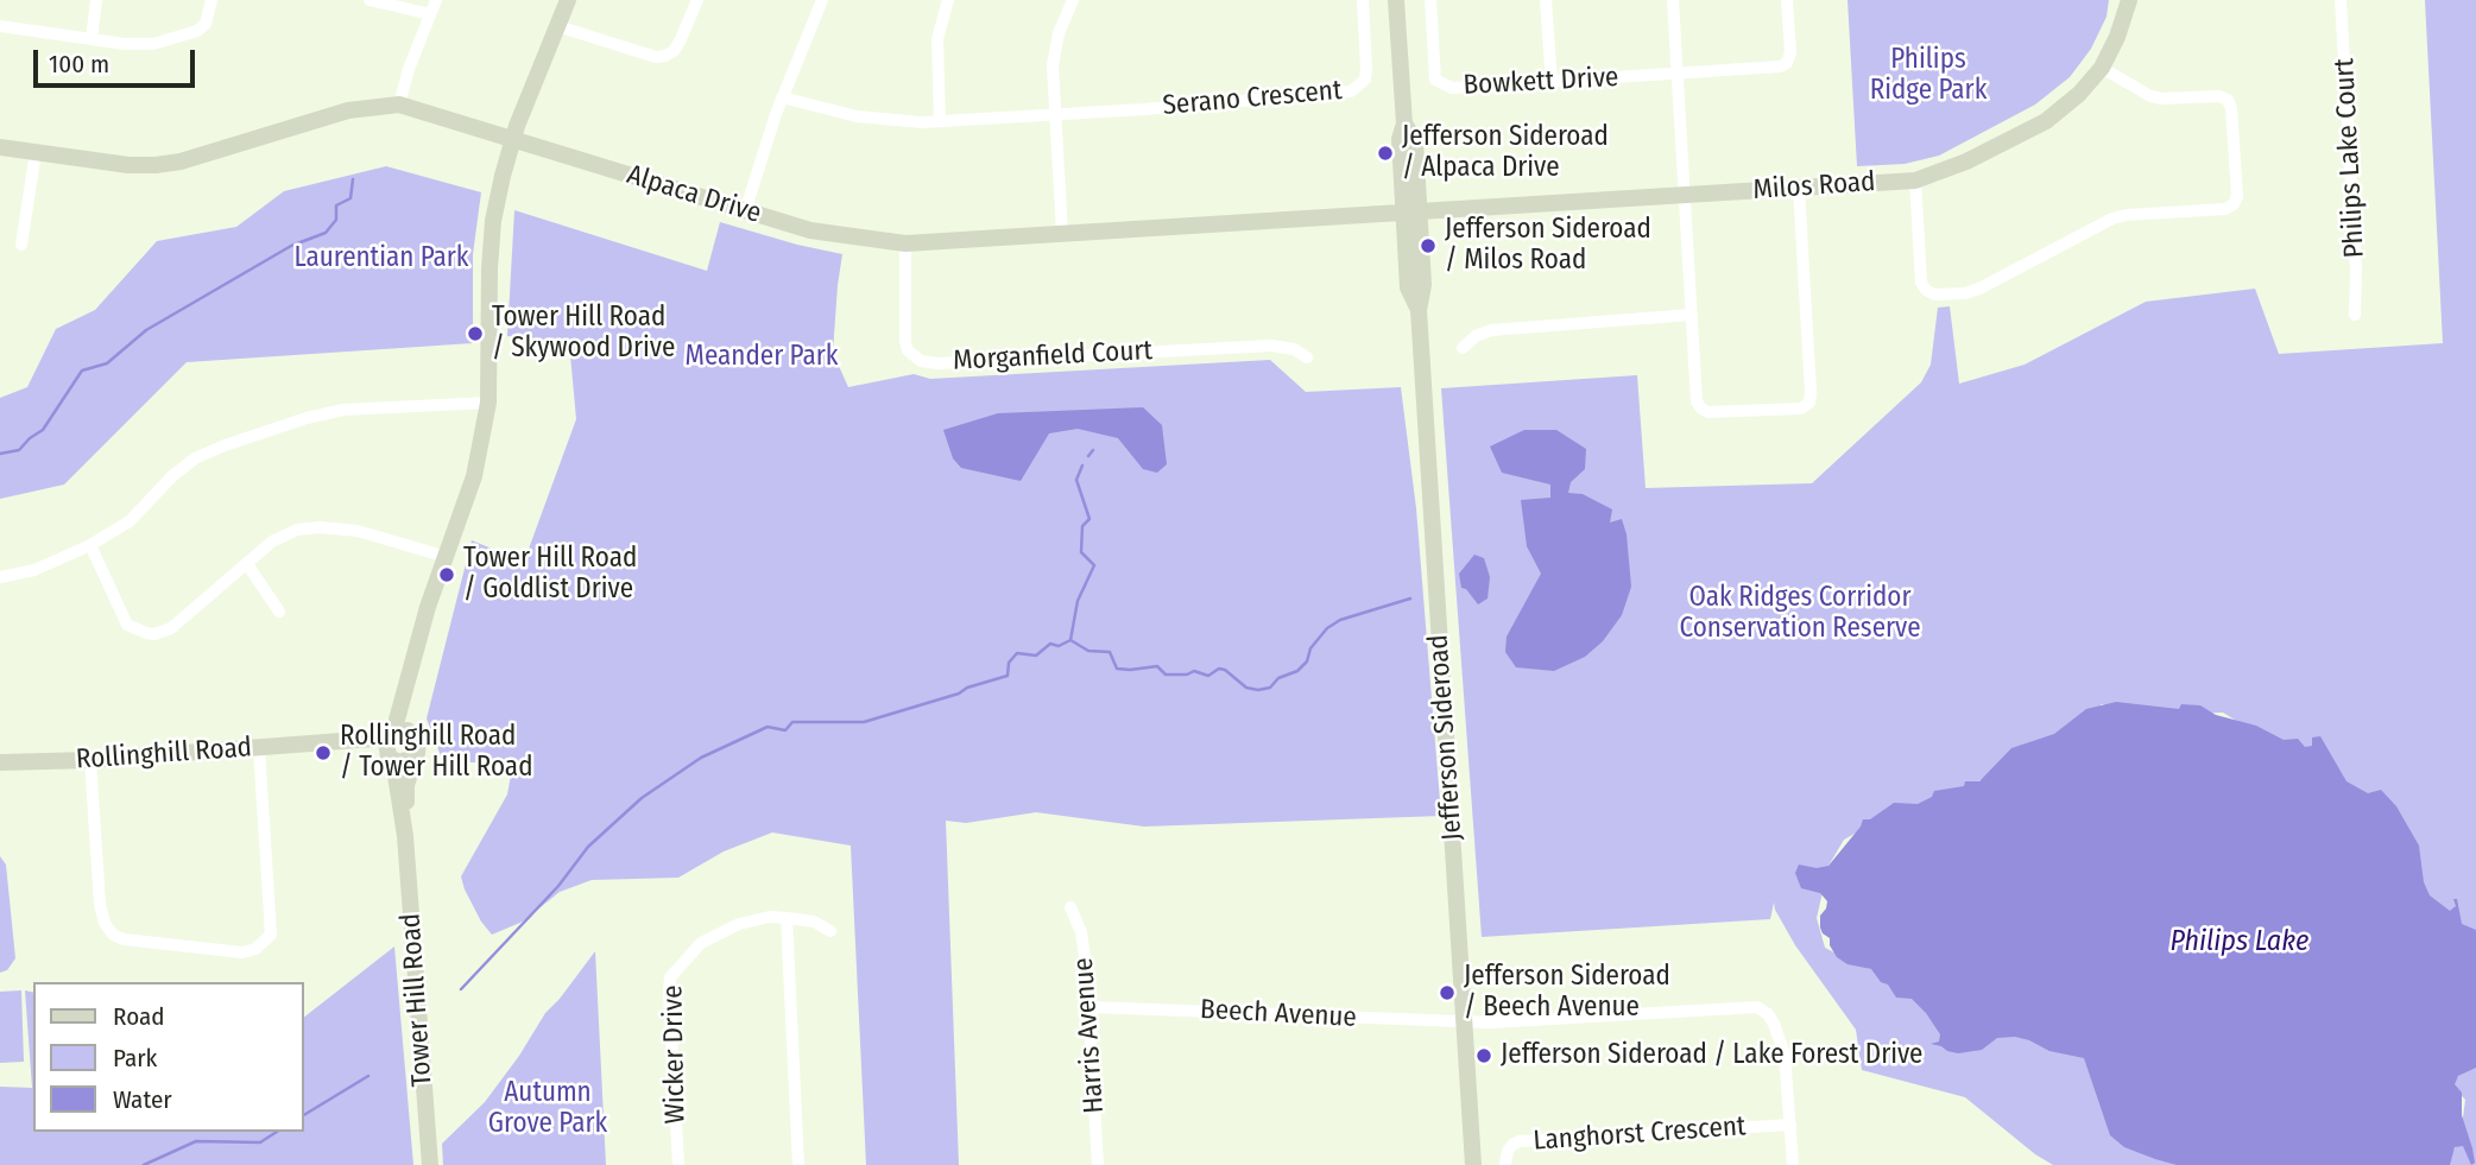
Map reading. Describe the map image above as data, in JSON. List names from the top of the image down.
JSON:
{
  "streets": {
    "street": [
      "Bowkett Drive",
      "Serano Crescent",
      "Philips Lake Court",
      "Milos Road",
      "Alpaca Drive",
      "Morganfield Court",
      "Jefferson Sideroad",
      "Rollinghill Road",
      "Tower Hill Road",
      "Beech Avenue",
      "Harris Avenue",
      "Wicker Drive",
      "Langhorst Crescent"
    ]
  },
  "crossings": [
    ["Milos Road", "Alpaca Drive"],
    ["Milos Road", "Jefferson Sideroad"],
    ["Alpaca Drive", "Morganfield Court"],
    ["Alpaca Drive", "Jefferson Sideroad"],
    ["Jefferson Sideroad", "Beech Avenue"],
    ["Rollinghill Road", "Tower Hill Road"],
    ["Beech Avenue", "Harris Avenue"],
    ["Beech Avenue", "Langhorst Crescent"]
  ],
  "water": ["Philips Lake"],
  "parks": [
    "Philips Ridge Park",
    "Laurentian Park",
    "Meander Park",
    "Oak Ridges Corridor Conservation Reserve",
    "Autumn Grove Park"
  ],
  "places": [
    "Jefferson Sideroad / Alpaca Drive",
    "Jefferson Sideroad / Milos Road",
    "Tower Hill Road / Skywood Drive",
    "Tower Hill Road / Goldlist Drive",
    "Rollinghill Road / Tower Hill Road",
    "Jefferson Sideroad / Beech Avenue",
    "Jefferson Sideroad / Lake Forest Drive"
  ],
  "legend": ["Road", "Park", "Water"],
  "scale_bar": "100 m"
}
